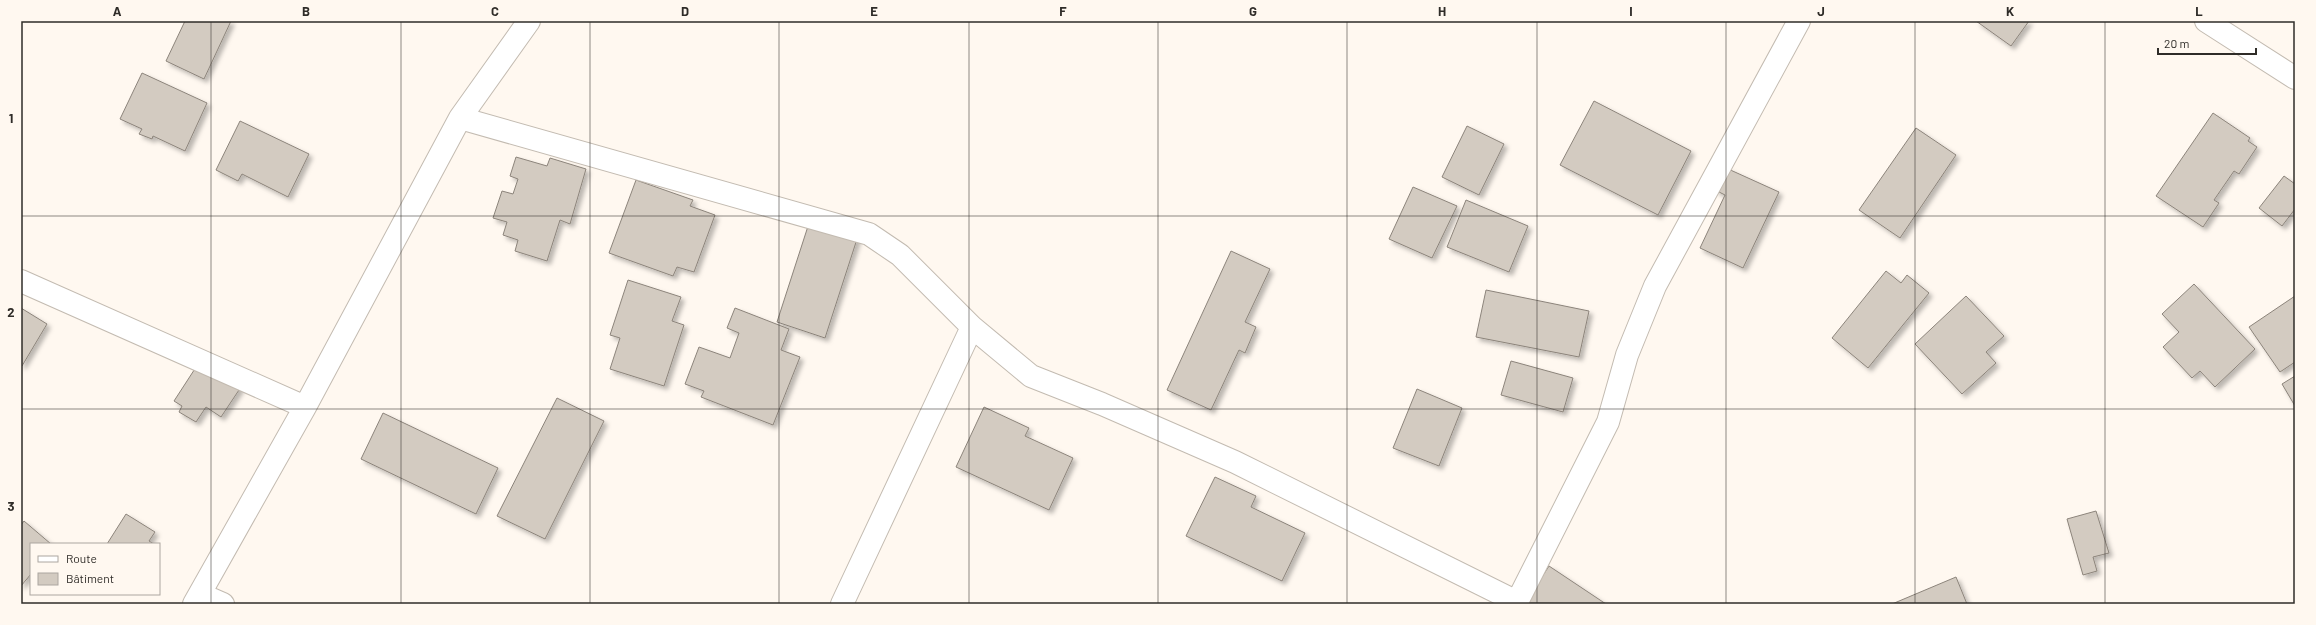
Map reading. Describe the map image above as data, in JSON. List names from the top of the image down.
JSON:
{
  "legend": ["Route", "Bâtiment"],
  "scale_bar": "20 m",
  "grid": {
    "columns": [
      "A",
      "B",
      "C",
      "D",
      "E",
      "F",
      "G",
      "H",
      "I",
      "J",
      "K",
      "L"
    ],
    "rows": ["1", "2", "3"]
  }
}
